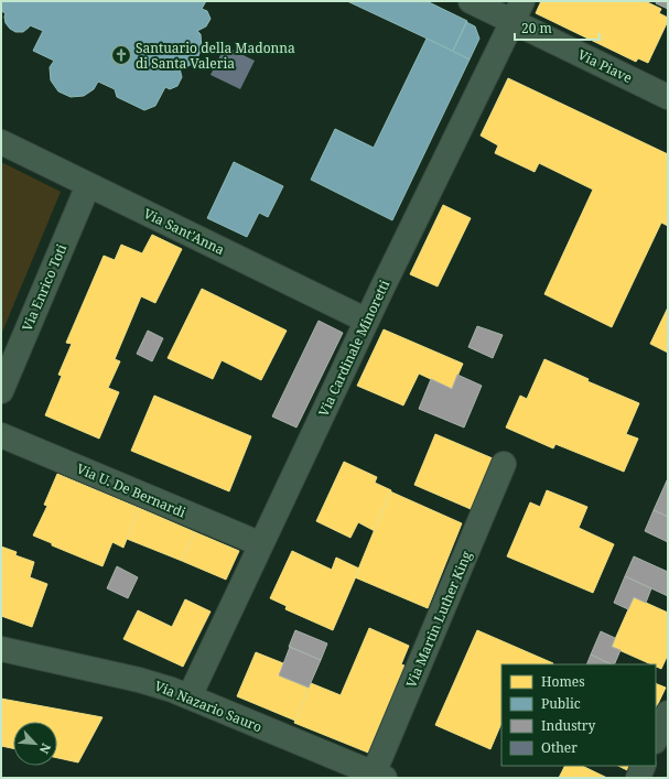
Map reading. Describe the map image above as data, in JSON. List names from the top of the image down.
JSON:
{
  "streets": {
    "street": [
      "Via Piave",
      "Via Sant'Anna",
      "Via Enrico Toti",
      "Via Cardinale Minoretti",
      "Via U. De Bernardi",
      "Via Martin Luther King",
      "Via Nazario Sauro"
    ]
  },
  "crossings": [
    ["Via Piave", "Via Cardinale Minoretti"],
    ["Via Sant'Anna", "Via Enrico Toti"],
    ["Via Sant'Anna", "Via Cardinale Minoretti"],
    ["Via Cardinale Minoretti", "Via U. De Bernardi"],
    ["Via Cardinale Minoretti", "Via Nazario Sauro"],
    ["Via Martin Luther King", "Via Nazario Sauro"]
  ],
  "places": {
    "church": ["Santuario della Madonna di Santa Valeria"]
  },
  "legend": [
    "Homes",
    "Public",
    "Industry",
    "Other"
  ],
  "scale_bar": "20 m",
  "north": "bottom right"
}
